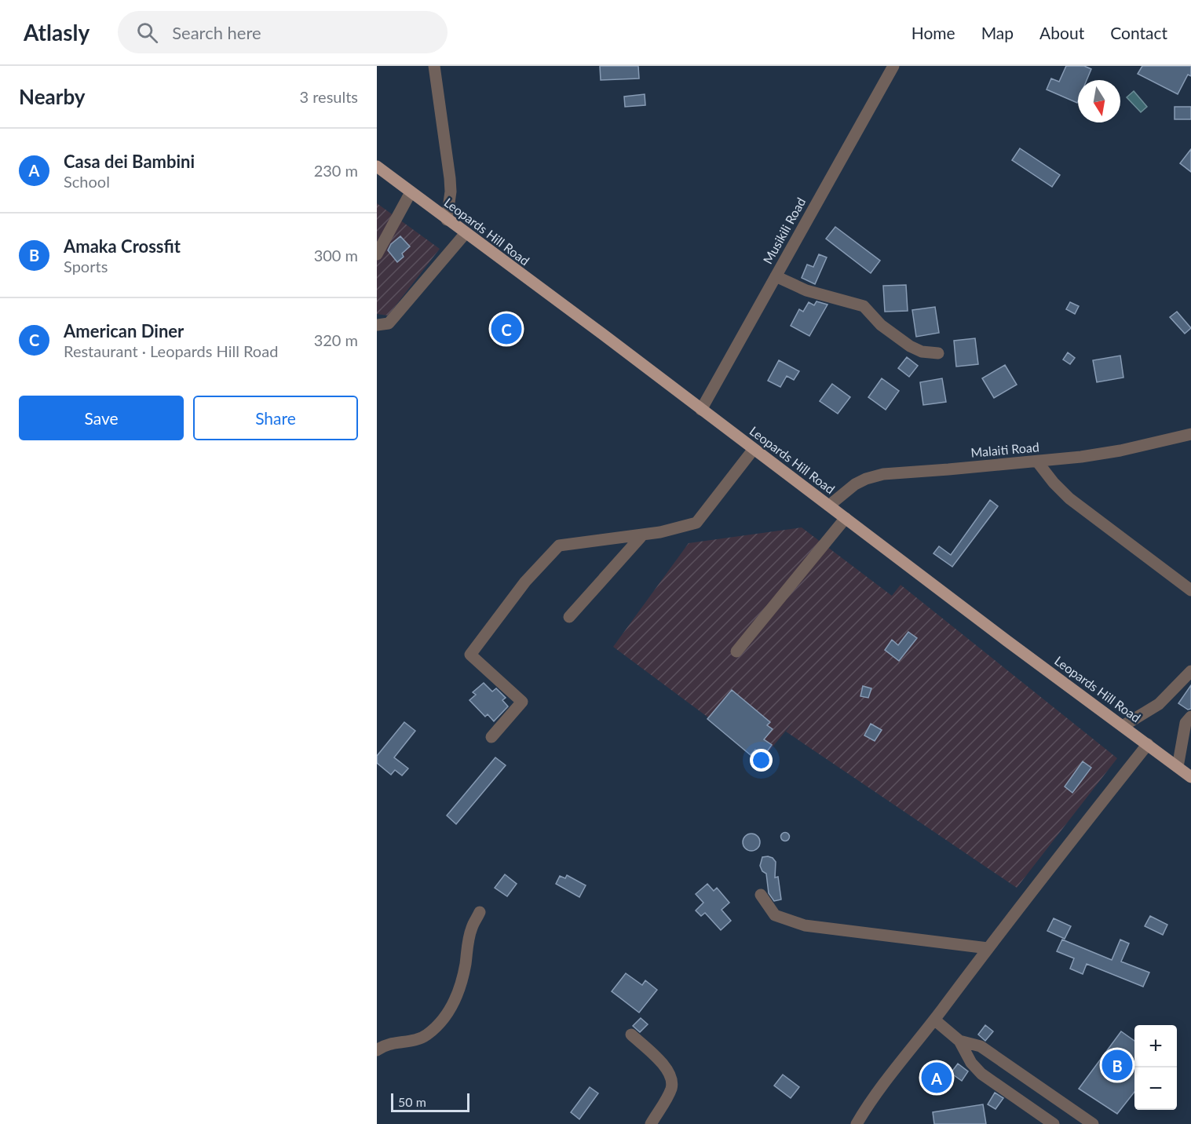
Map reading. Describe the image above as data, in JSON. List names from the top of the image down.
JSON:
{
  "streets": {
    "main road": ["Leopards Hill Road"],
    "street": ["Musikili Road", "Malaiti Road"]
  },
  "crossings": [
    ["Musikili Road", "Leopards Hill Road"],
    ["Leopards Hill Road", "Malaiti Road"]
  ],
  "scale_bar": "50 m",
  "north": "bottom",
  "page": {
    "header": "Atlasly",
    "search": "Search here",
    "nav": [
      "Home",
      "Map",
      "About",
      "Contact"
    ],
    "heading": ["Nearby", "3 results"],
    "list": [
      {
        "mark": "A",
        "name": "Casa dei Bambini",
        "note": "School",
        "value": "230 m"
      },
      {
        "mark": "B",
        "name": "Amaka Crossfit",
        "note": "Sports",
        "value": "300 m"
      },
      {
        "mark": "C",
        "name": "American Diner",
        "note": "Restaurant · Leopards Hill Road",
        "value": "320 m"
      }
    ],
    "pins": ["C", "B", "A"],
    "buttons": ["Save", "Share"],
    "map_buttons": ["+", "−"],
    "scale": "50 m"
  }
}
